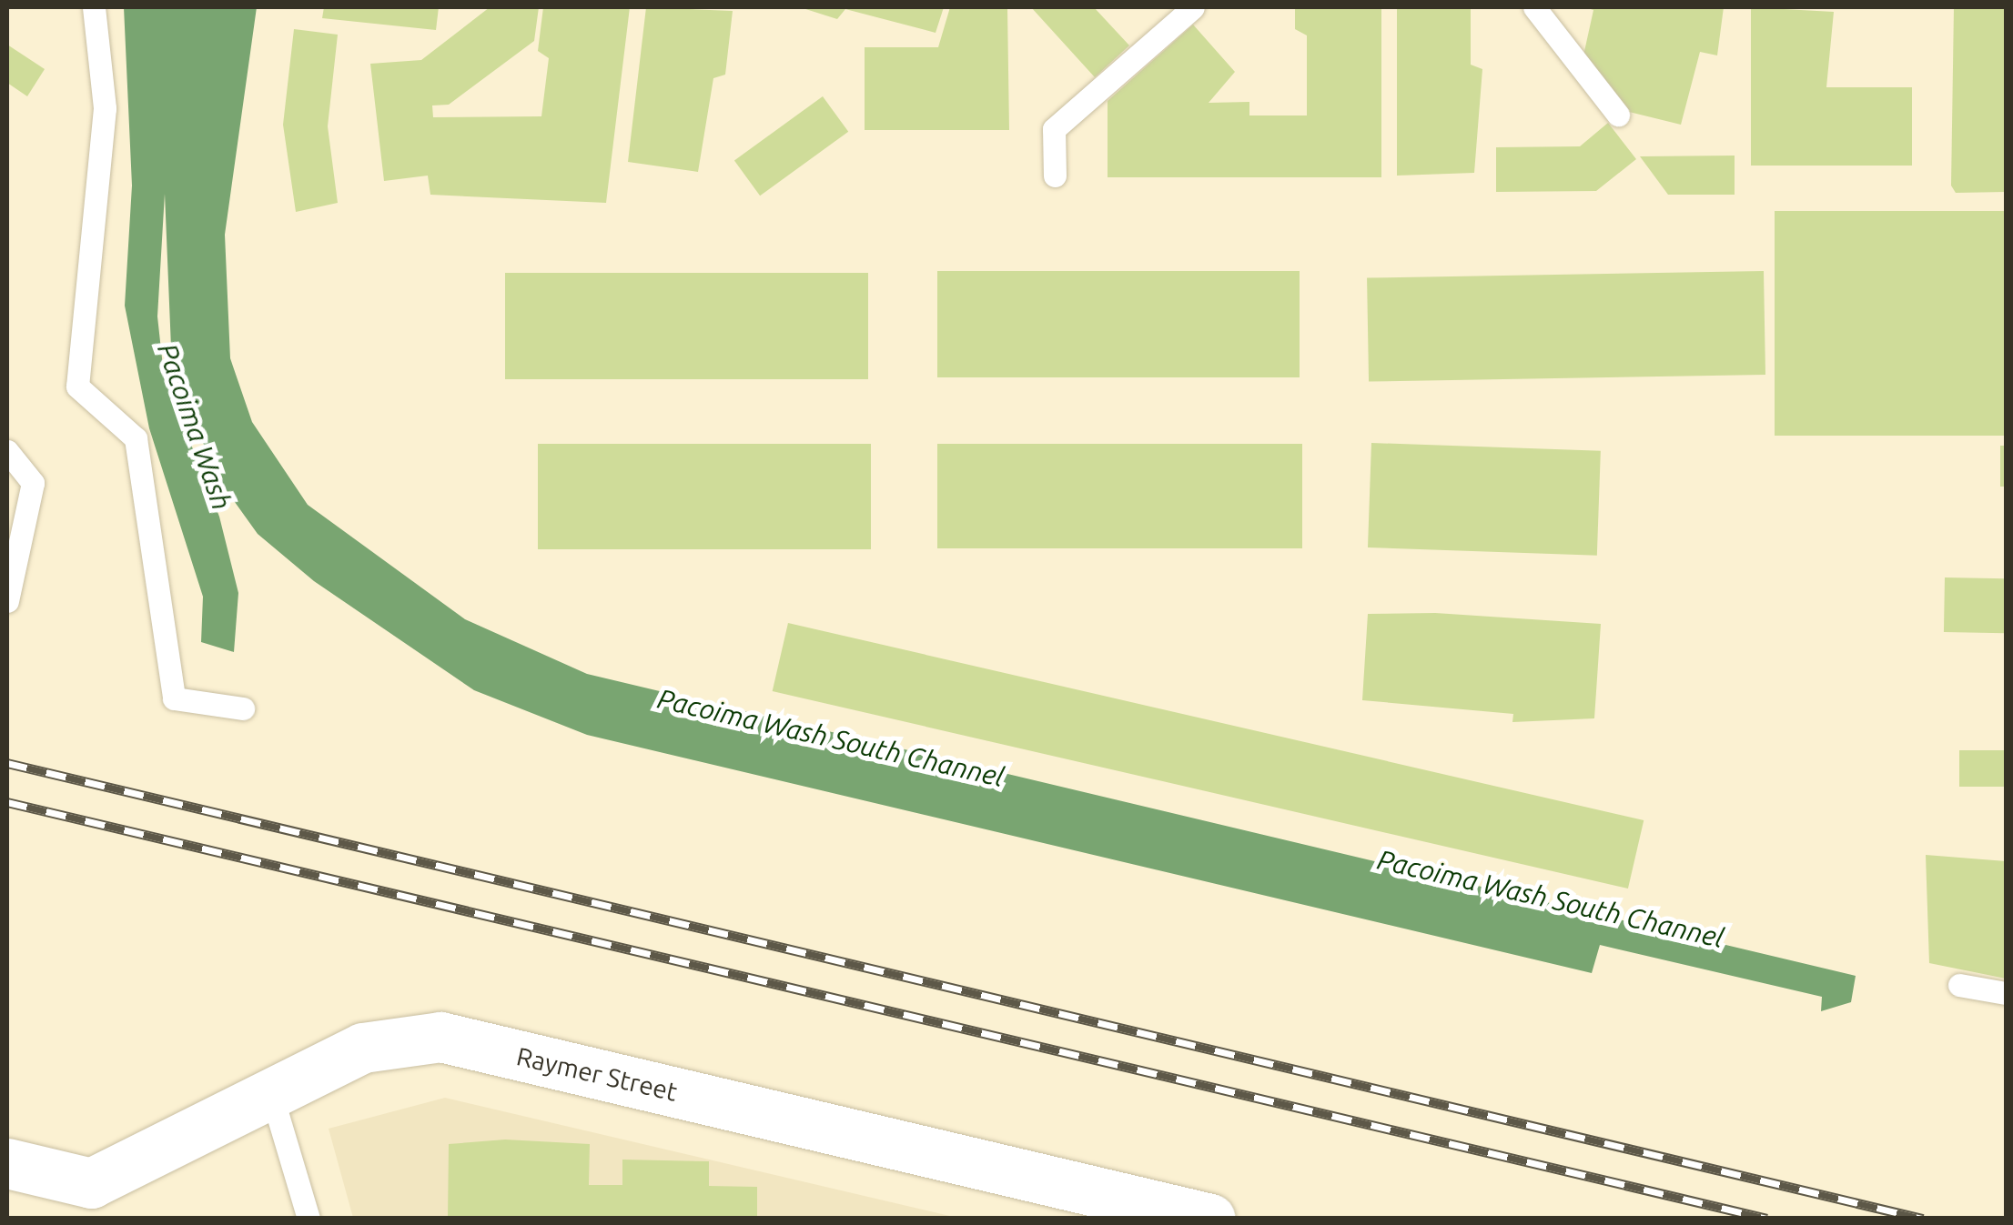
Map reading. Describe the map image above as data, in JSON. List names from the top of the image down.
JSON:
{
  "streets": {
    "street": ["Raymer Street"]
  },
  "water": ["Pacoima Wash", "Pacoima Wash South Channel"]
}
